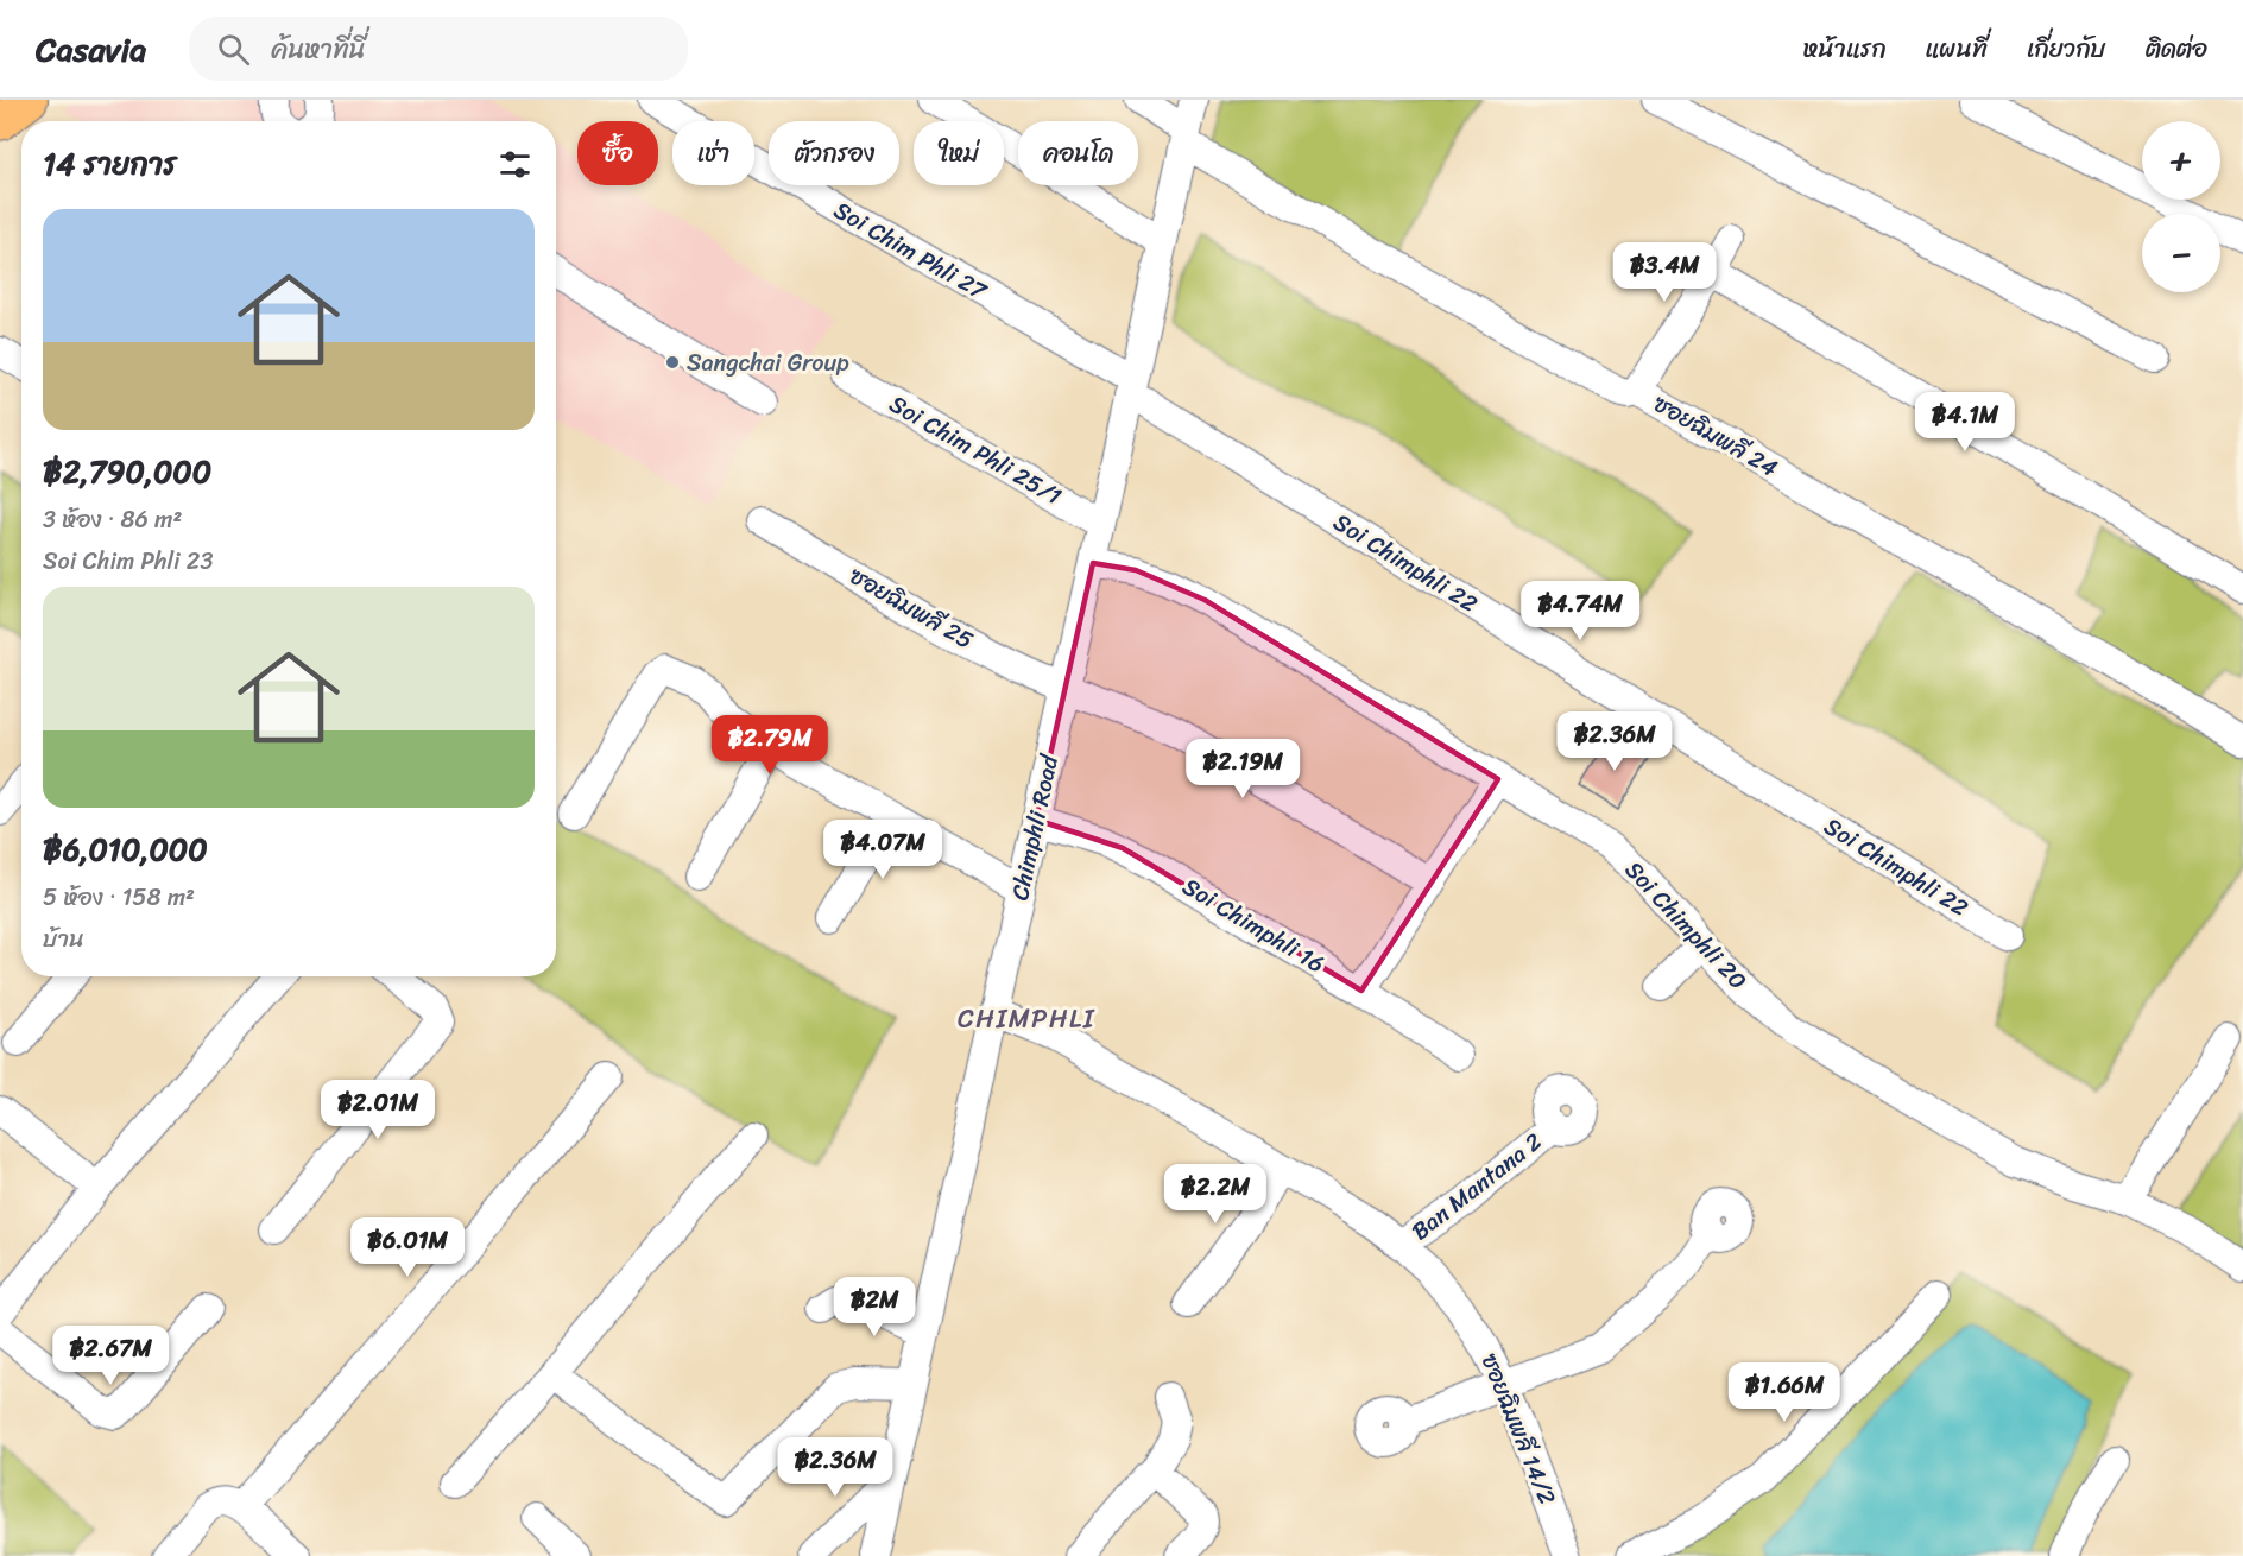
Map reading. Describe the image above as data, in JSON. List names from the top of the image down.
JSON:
{
  "streets": {
    "street": [
      "Soi Chim Phli 27",
      "ซอยฉิมพลี 24",
      "Soi Chim Phli 25/1",
      "Soi Chimphli 22",
      "ซอยฉิมพลี 25",
      "Chimphli Road",
      "Soi Chimphli 16",
      "Soi Chimphli 20",
      "Ban Mantana 2",
      "ซอยฉิมพลี 14/2"
    ]
  },
  "crossings": [
    ["Soi Chim Phli 27", "Soi Chimphli 22"],
    ["Soi Chim Phli 27", "Chimphli Road"],
    ["ซอยฉิมพลี 24", "Chimphli Road"],
    ["Soi Chim Phli 25/1", "Chimphli Road"],
    ["Soi Chimphli 22", "Chimphli Road"],
    ["ซอยฉิมพลี 25", "Chimphli Road"],
    ["Chimphli Road", "Soi Chimphli 16"],
    ["Chimphli Road", "Soi Chimphli 20"],
    ["Chimphli Road", "ซอยฉิมพลี 14/2"],
    ["Ban Mantana 2", "ซอยฉิมพลี 14/2"]
  ],
  "districts": ["CHIMPHLI"],
  "places": ["Sangchai Group"],
  "page": {
    "header": "Casavia",
    "search": "ค้นหาที่นี่",
    "nav": [
      "หน้าแรก",
      "แผนที่",
      "เกี่ยวกับ",
      "ติดต่อ"
    ],
    "map_buttons": ["+", "−"],
    "chip": [
      "ซื้อ",
      "เช่า",
      "ตัวกรอง",
      "ใหม่",
      "คอนโด"
    ],
    "heading": "14 รายการ",
    "list": [
      {
        "name": "฿2,790,000",
        "note": "3 ห้อง · 86 m² · Soi Chim Phli 23"
      },
      {
        "name": "฿6,010,000",
        "note": "5 ห้อง · 158 m² · บ้าน"
      }
    ],
    "price": [
      "฿3.4M",
      "฿4.1M",
      "฿4.74M",
      "฿2.36M",
      "฿2.79M",
      "฿2.19M",
      "฿4.07M",
      "฿2.01M",
      "฿2.2M",
      "฿6.01M",
      "฿2M",
      "฿2.67M",
      "฿1.66M",
      "฿2.36M"
    ]
  }
}
